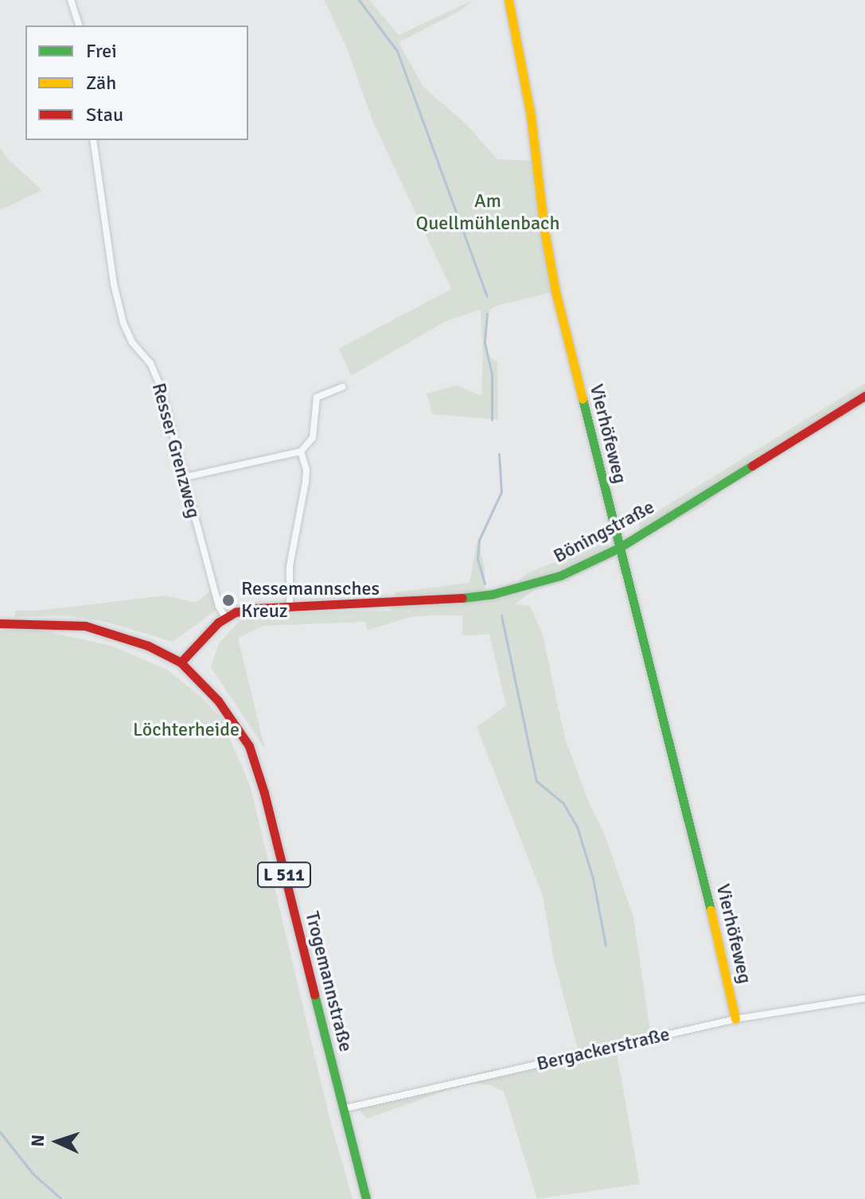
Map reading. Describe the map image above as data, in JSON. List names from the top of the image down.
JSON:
{
  "streets": {
    "main road": [
      "Vierhöfeweg",
      "Böningstraße",
      "L 511",
      "Trogemannstraße"
    ],
    "street": ["Resser Grenzweg", "Bergackerstraße"]
  },
  "crossings": [
    ["Vierhöfeweg", "Böningstraße"],
    ["Vierhöfeweg", "Bergackerstraße"],
    ["Resser Grenzweg", "Böningstraße"],
    ["Böningstraße", "L 511"],
    ["Böningstraße", "Trogemannstraße"],
    ["L 511", "Trogemannstraße"],
    ["L 511", "Bergackerstraße"],
    ["Trogemannstraße", "Bergackerstraße"]
  ],
  "parks": ["Am Quellmühlenbach", "Löchterheide"],
  "places": ["Ressemannsches Kreuz"],
  "legend": ["Frei", "Zäh", "Stau"],
  "north": "left"
}
